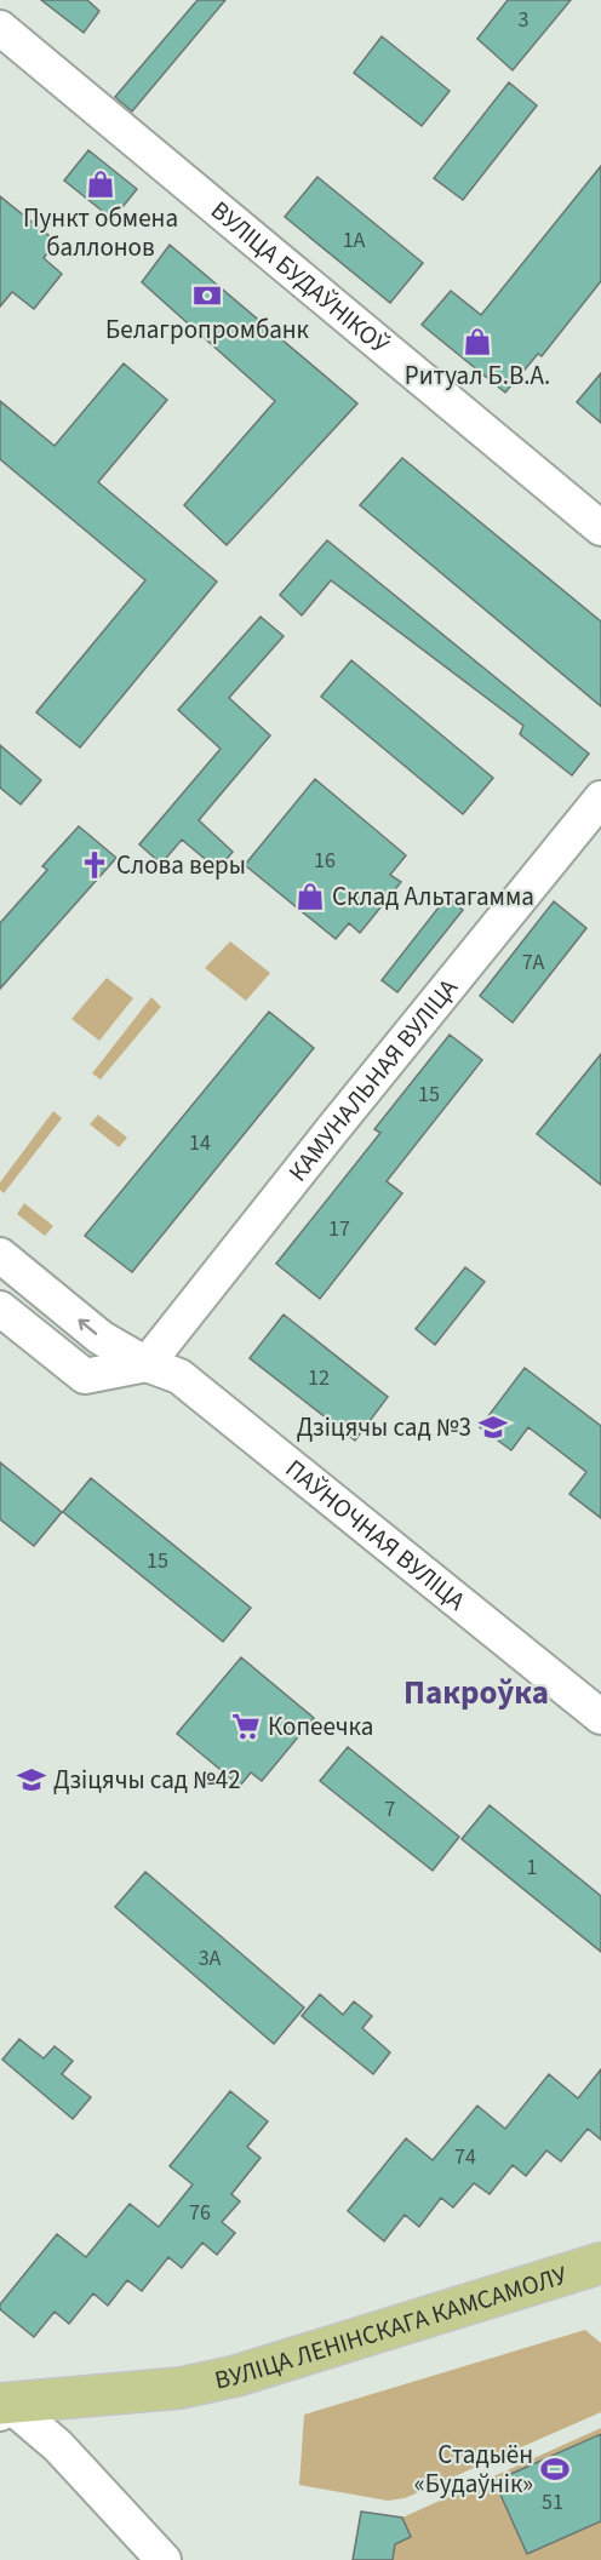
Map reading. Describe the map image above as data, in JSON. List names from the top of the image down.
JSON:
{
  "streets": {
    "main road": ["ВУЛІЦА ЛЕНІНСКАГА КАМСАМОЛУ"],
    "street": ["ВУЛІЦА БУДАЎНІКОЎ", "КАМУНАЛЬНАЯ ВУЛІЦА", "ПАЎНОЧНАЯ ВУЛІЦА"]
  },
  "crossings": [
    ["КАМУНАЛЬНАЯ ВУЛІЦА", "ПАЎНОЧНАЯ ВУЛІЦА"]
  ],
  "districts": ["Пакроўка"],
  "places": {
    "shop": ["Пункт обмена баллонов", "Ритуал Б.В.А.", "Склад Альтагамма"],
    "bank": ["Белагропромбанк"],
    "church": ["Слова веры"],
    "school or university": ["Дзіцячы сад №3", "Дзіцячы сад №42"],
    "supermarket": ["Копеечка"],
    "sports": ["Стадыён «Будаўнік»"]
  },
  "house_numbers": [
    "3",
    "1А",
    "16",
    "7А",
    "15",
    "14",
    "17",
    "12",
    "15",
    "7",
    "1",
    "3А",
    "74",
    "76",
    "51"
  ]
}
